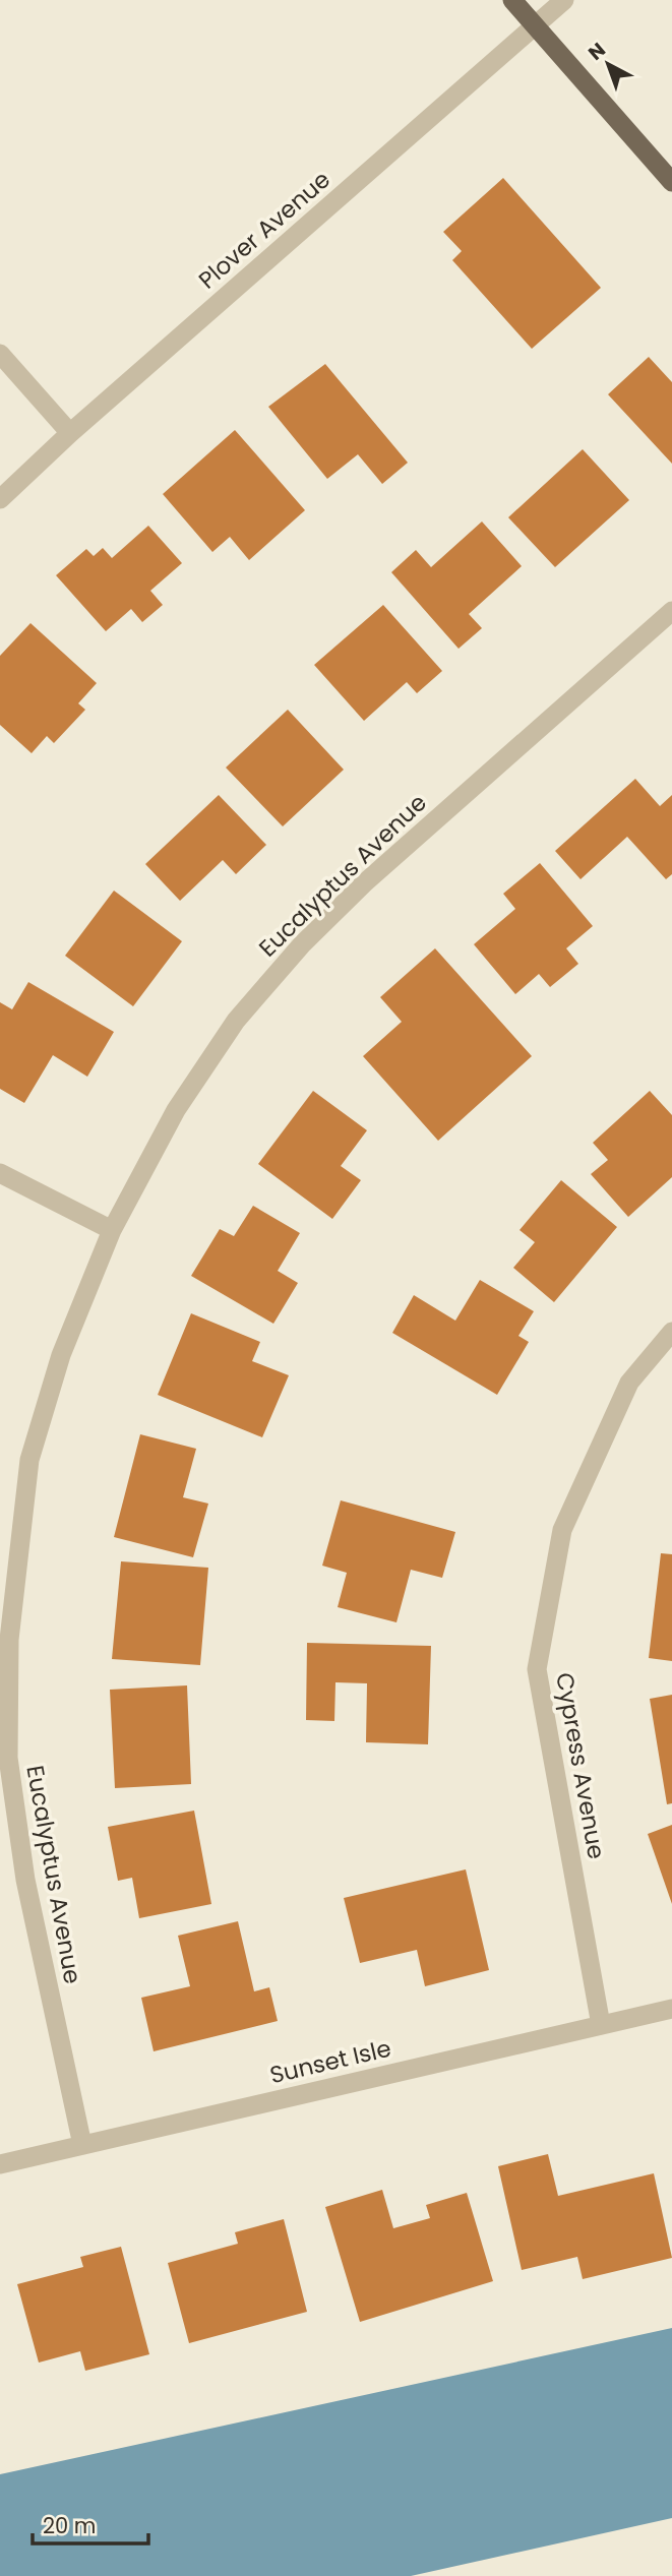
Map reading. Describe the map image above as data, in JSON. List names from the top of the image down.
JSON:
{
  "streets": {
    "street": [
      "Plover Avenue",
      "Eucalyptus Avenue",
      "Cypress Avenue",
      "Sunset Isle"
    ]
  },
  "crossings": [
    ["Eucalyptus Avenue", "Sunset Isle"],
    ["Cypress Avenue", "Sunset Isle"]
  ],
  "scale_bar": "20 m",
  "north": "top left"
}
